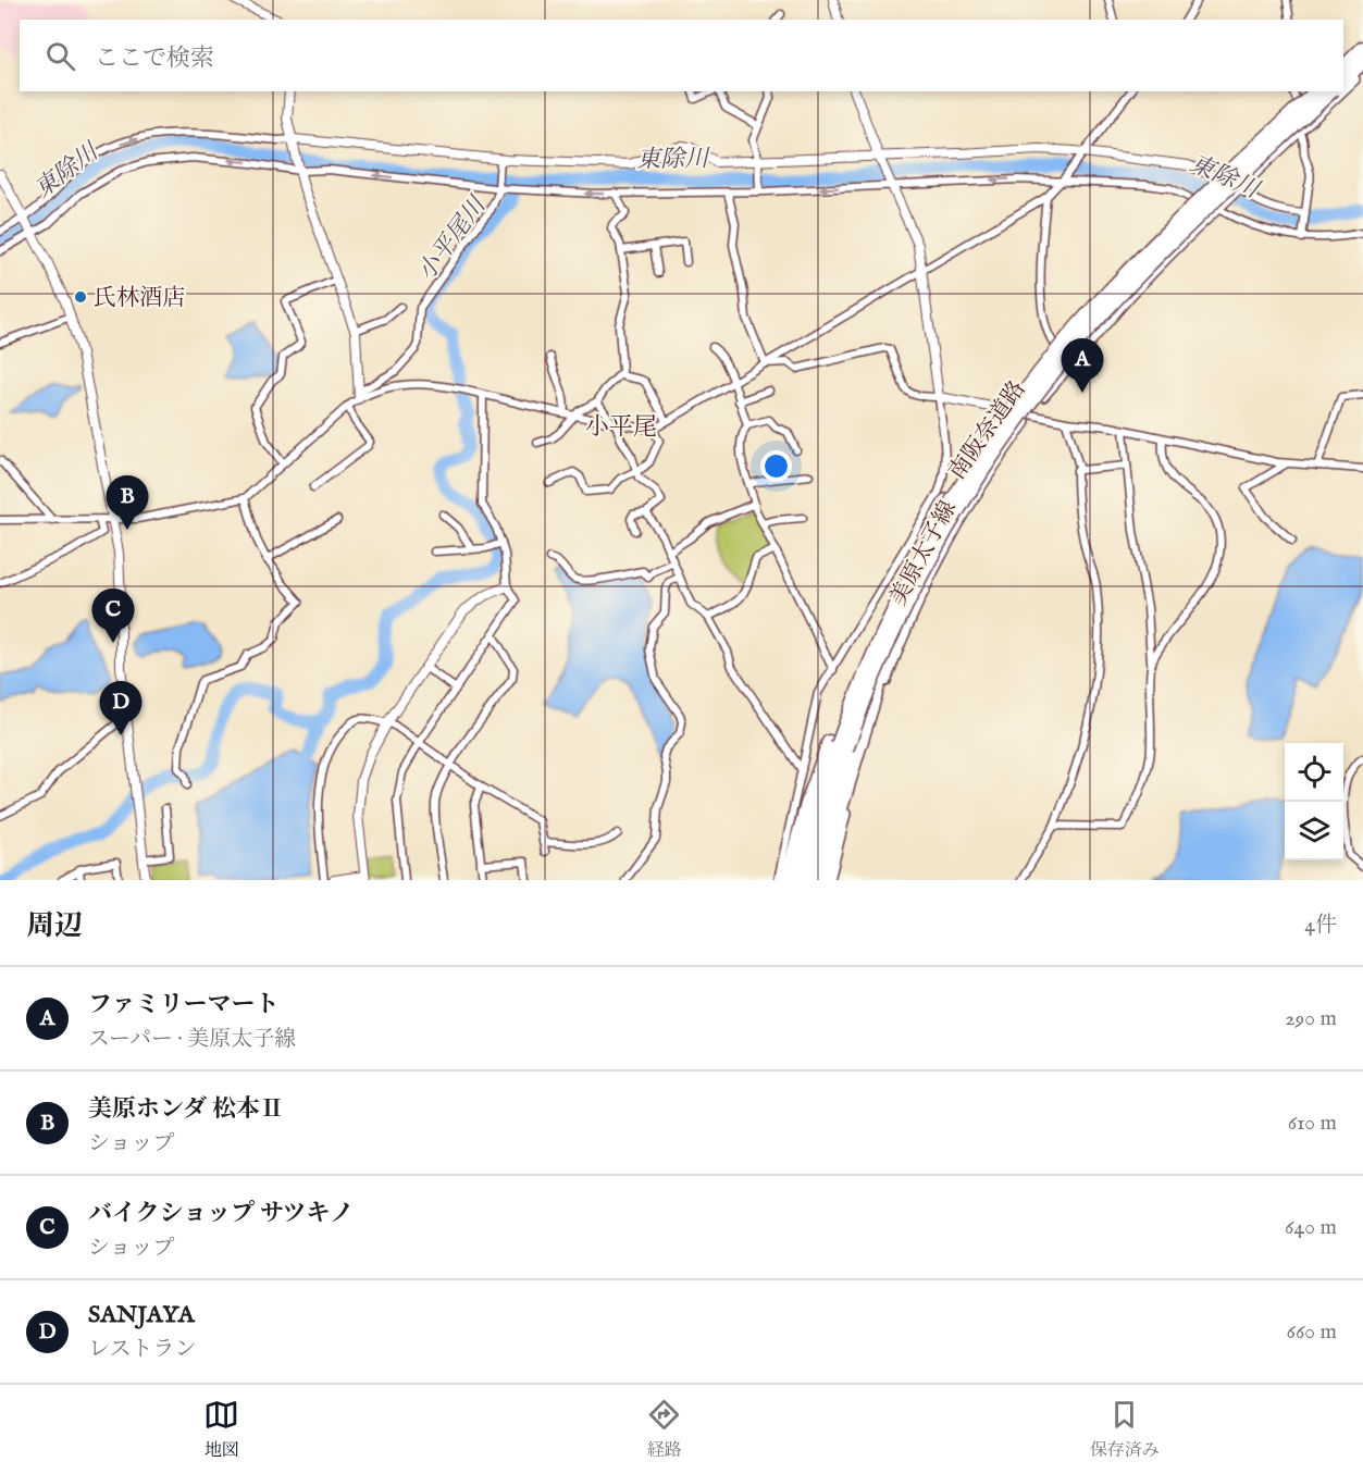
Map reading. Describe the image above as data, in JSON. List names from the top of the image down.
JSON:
{
  "streets": {
    "highway": ["南阪奈道路"],
    "main road": ["美原太子線"]
  },
  "districts": ["小平尾"],
  "water": ["東除川", "小平尾川"],
  "places": ["氏林酒店"],
  "page": {
    "search": "ここで検索",
    "pins": [
      "A",
      "B",
      "C",
      "D"
    ],
    "heading": ["周辺", "4件"],
    "list": [
      {
        "mark": "A",
        "name": "ファミリーマート",
        "note": "スーパー · 美原太子線",
        "value": "290 m"
      },
      {
        "mark": "B",
        "name": "美原ホンダ 松本Ⅱ",
        "note": "ショップ",
        "value": "610 m"
      },
      {
        "mark": "C",
        "name": "バイクショップ サツキノ",
        "note": "ショップ",
        "value": "640 m"
      },
      {
        "mark": "D",
        "name": "SANJAYA",
        "note": "レストラン",
        "value": "660 m"
      }
    ],
    "nav": ["地図", "経路", "保存済み"]
  }
}
